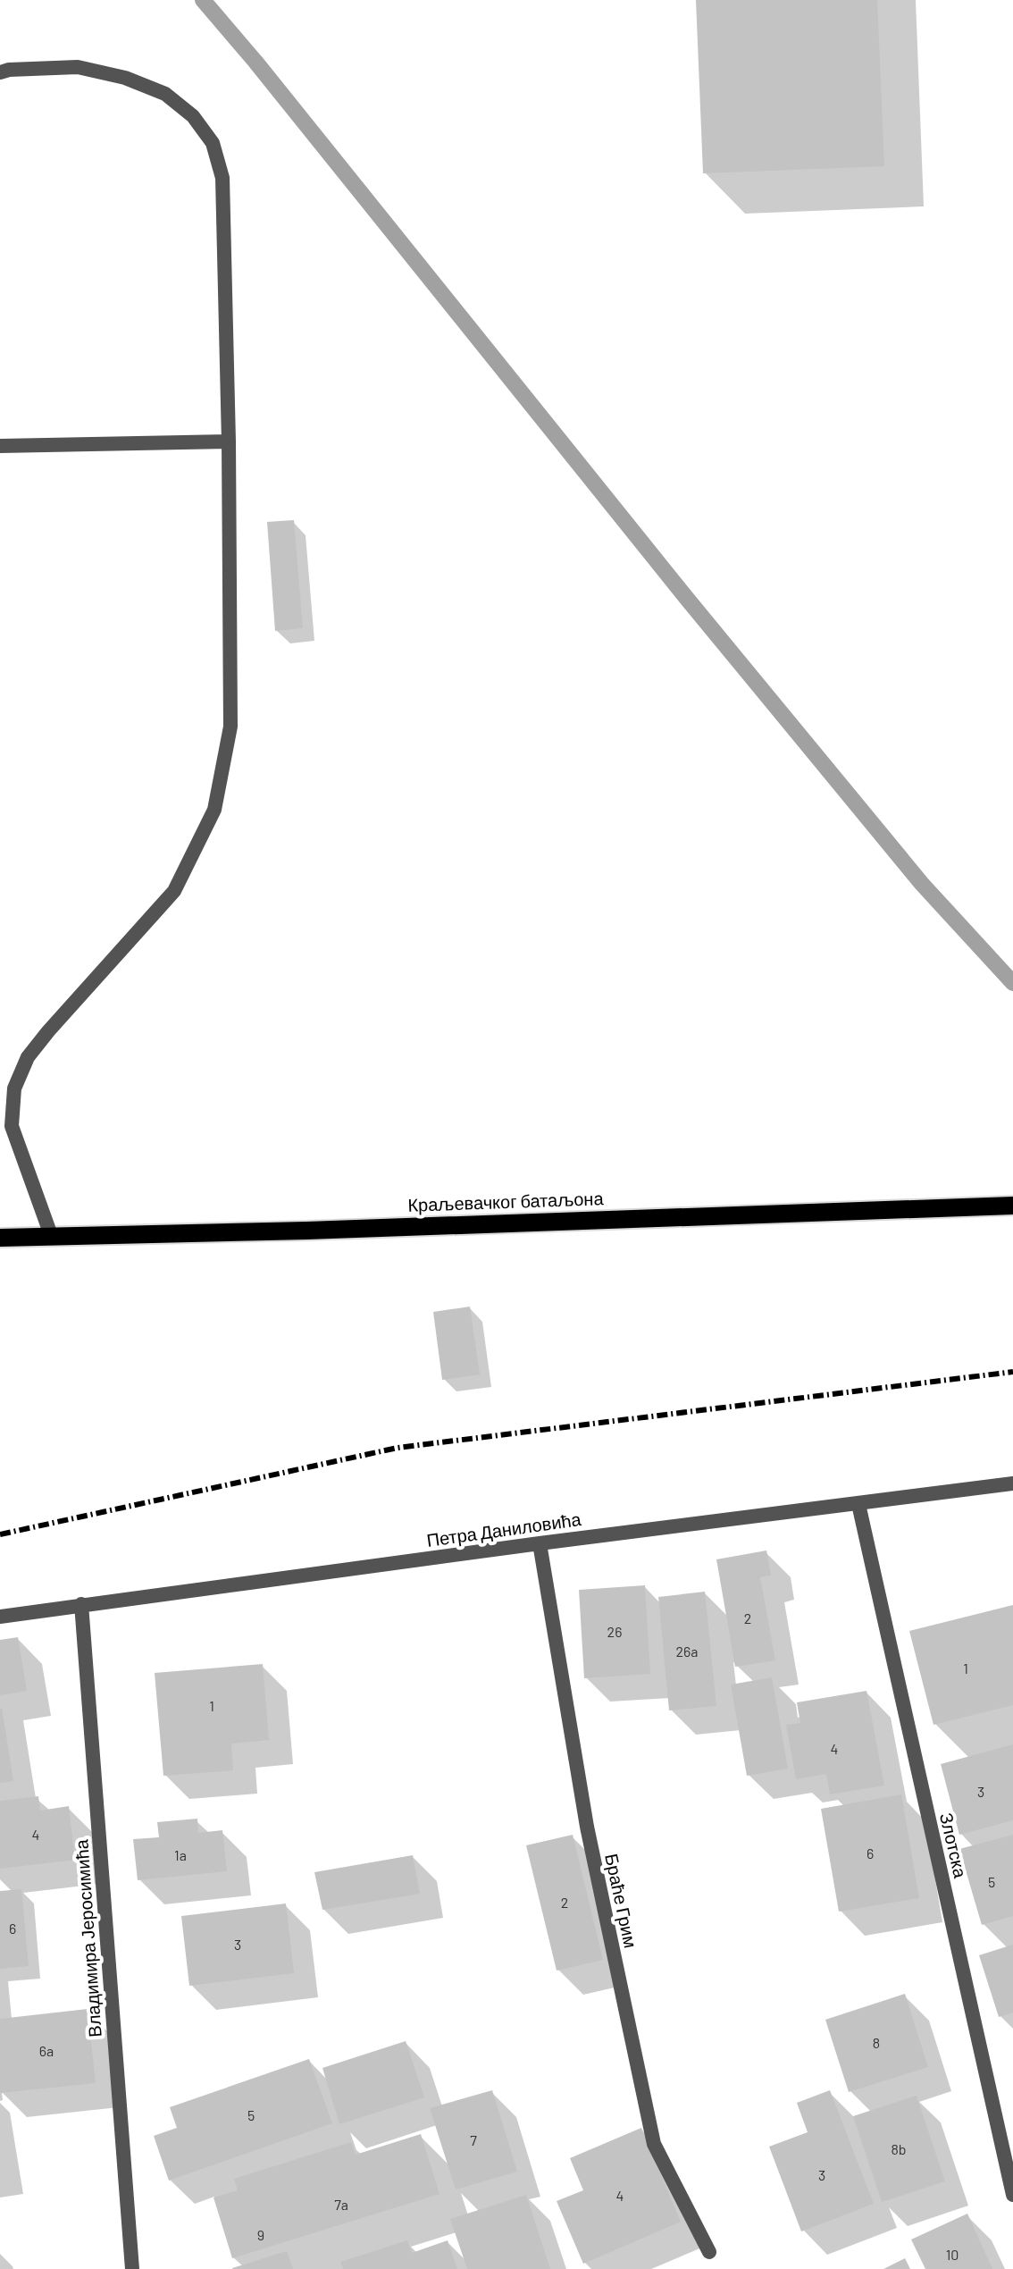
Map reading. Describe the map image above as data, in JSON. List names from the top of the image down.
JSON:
{
  "streets": {
    "main road": ["Краљевачког батаљона"],
    "street": [
      "Петра Даниловића",
      "Злотска",
      "Браће Грим",
      "Владимира Јеросимића"
    ]
  },
  "crossings": [
    ["Петра Даниловића", "Злотска"],
    ["Петра Даниловића", "Браће Грим"],
    ["Петра Даниловића", "Владимира Јеросимића"]
  ],
  "house_numbers": [
    "2",
    "26",
    "26a",
    "1",
    "1",
    "4",
    "3",
    "4",
    "6",
    "1a",
    "5",
    "2",
    "6",
    "3",
    "8",
    "6a",
    "5",
    "7",
    "8b",
    "3",
    "4",
    "7a",
    "9",
    "10"
  ]
}
